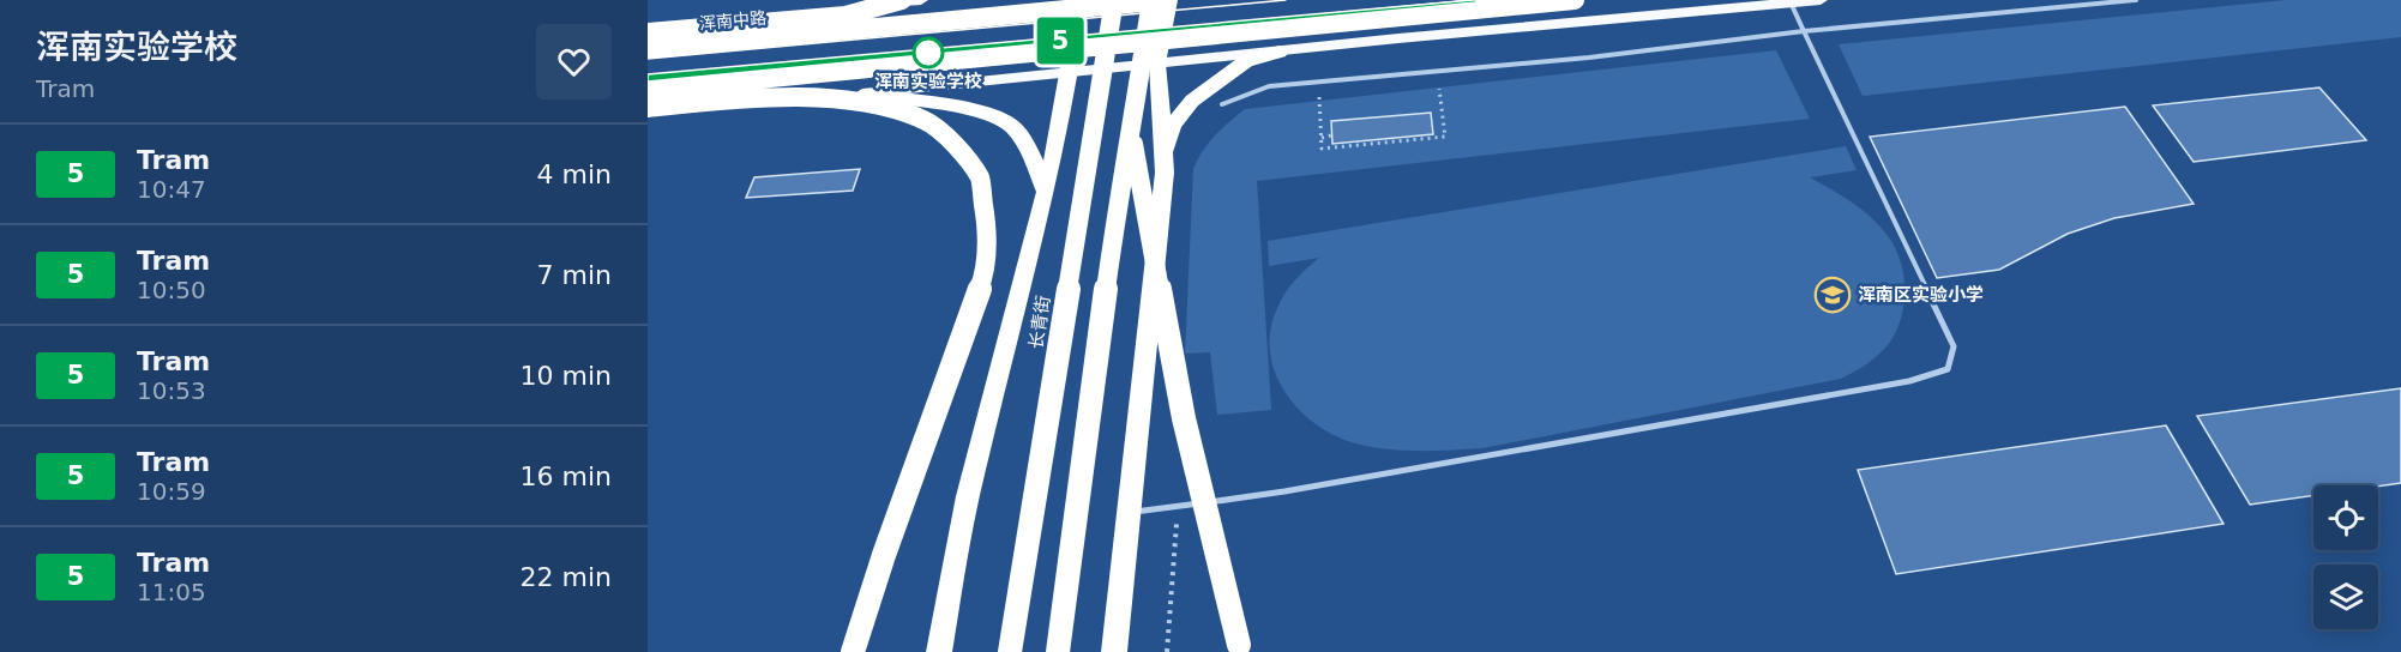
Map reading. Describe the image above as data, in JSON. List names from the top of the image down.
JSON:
{
  "streets": {
    "highway": ["浑南中路", "长青街"]
  },
  "places": {
    "other": ["浑南实验学校"],
    "school or university": ["浑南区实验小学"]
  },
  "lines": ["tram line 5"],
  "page": {
    "heading": ["浑南实验学校", "Tram"],
    "on_map": "5",
    "list": [
      {
        "mark": "5",
        "name": "Tram",
        "note": "10:47",
        "value": "4 min"
      },
      {
        "mark": "5",
        "name": "Tram",
        "note": "10:50",
        "value": "7 min"
      },
      {
        "mark": "5",
        "name": "Tram",
        "note": "10:53",
        "value": "10 min"
      },
      {
        "mark": "5",
        "name": "Tram",
        "note": "10:59",
        "value": "16 min"
      },
      {
        "mark": "5",
        "name": "Tram",
        "note": "11:05",
        "value": "22 min"
      }
    ]
  }
}
